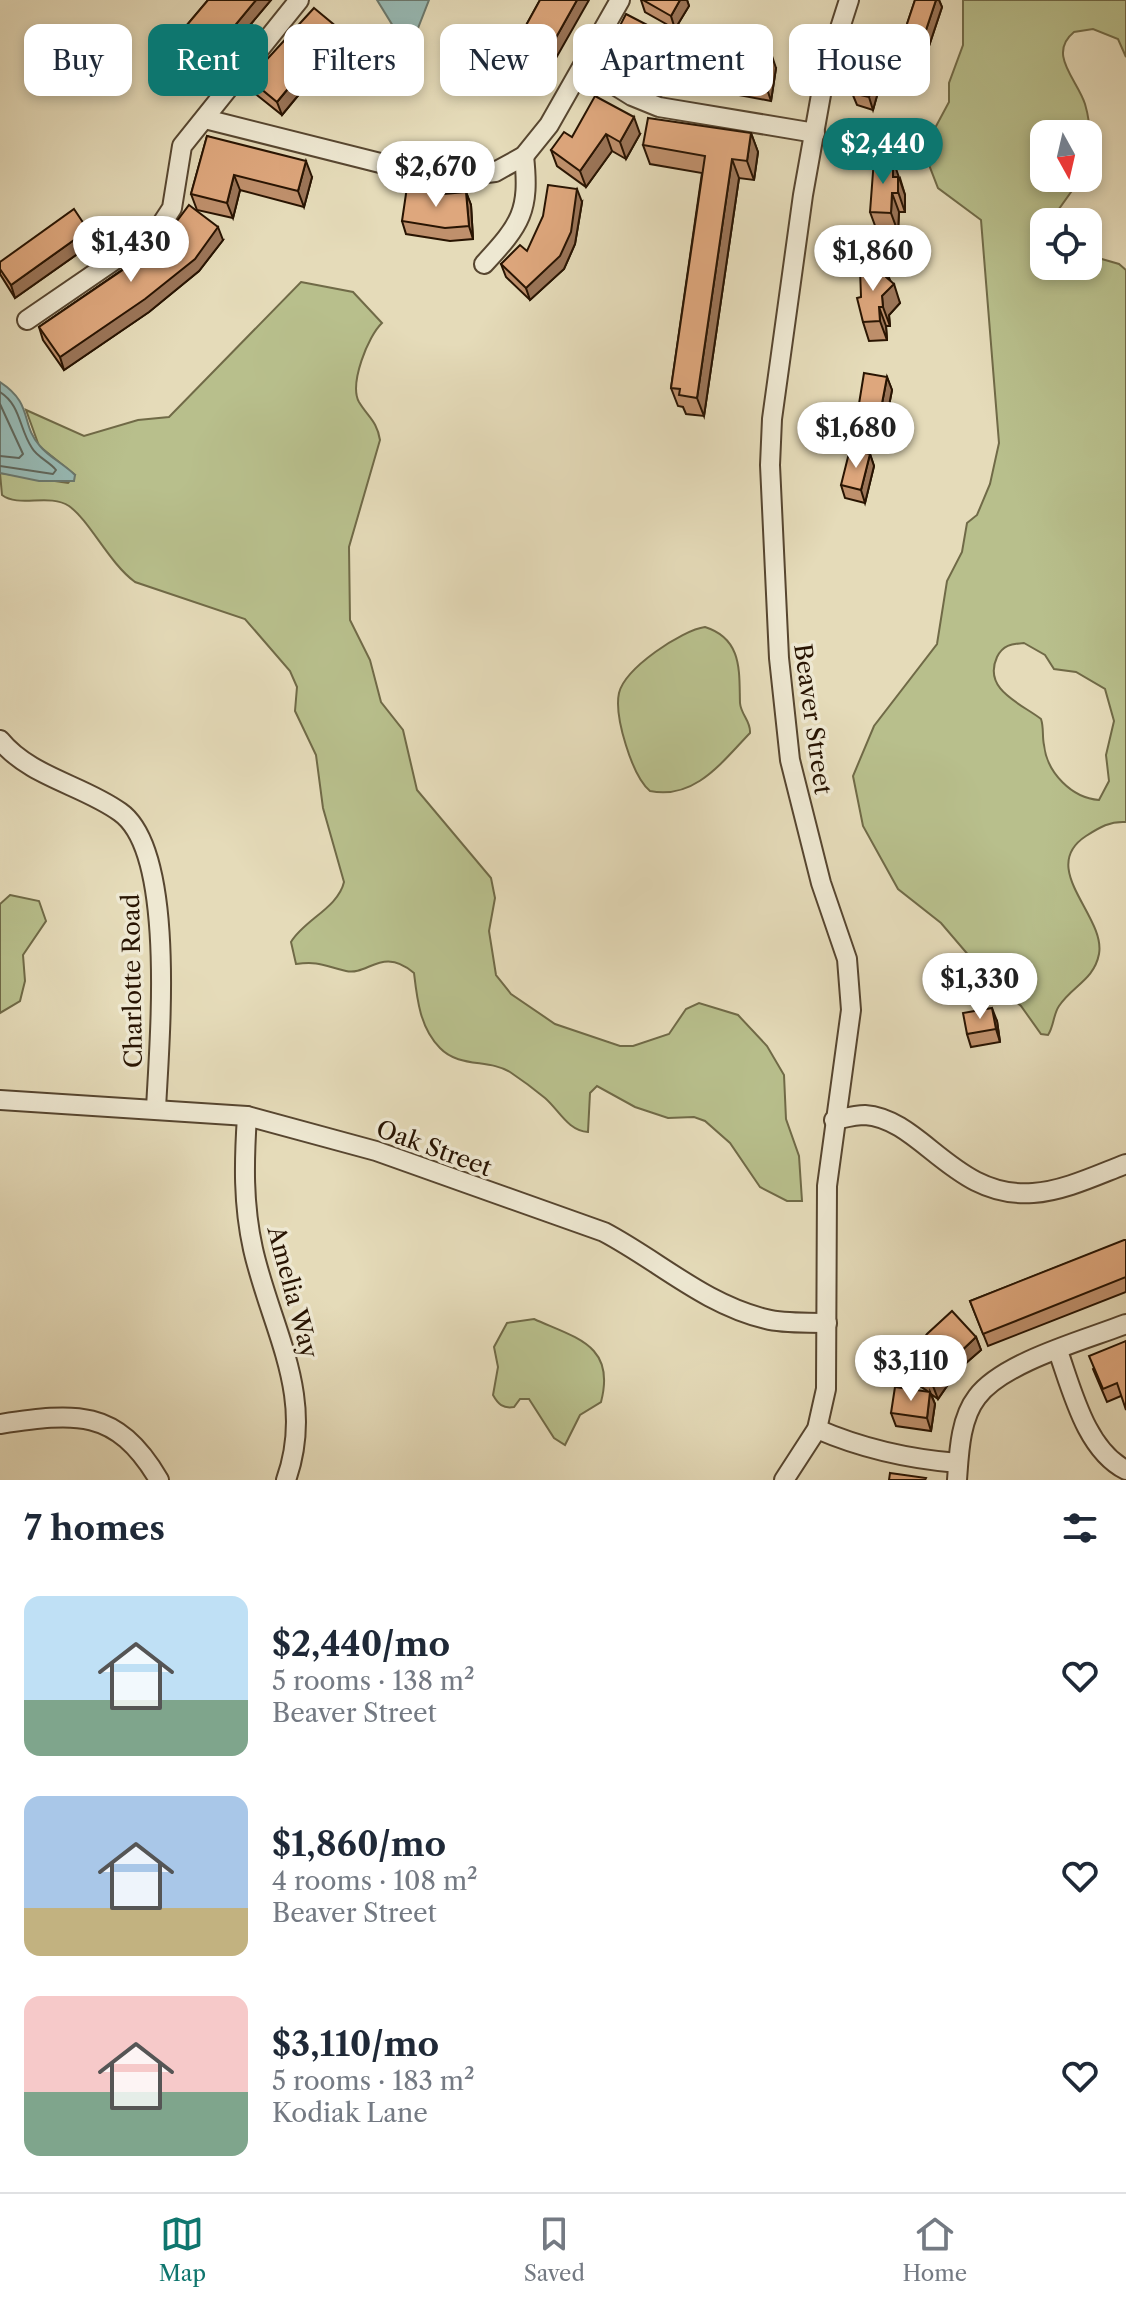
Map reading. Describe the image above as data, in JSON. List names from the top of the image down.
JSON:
{
  "streets": {
    "street": [
      "Beaver Street",
      "Charlotte Road",
      "Oak Street",
      "Amelia Way"
    ]
  },
  "crossings": [
    ["Beaver Street", "Oak Street"],
    ["Charlotte Road", "Oak Street"],
    ["Oak Street", "Amelia Way"]
  ],
  "north": "bottom",
  "page": {
    "chip": [
      "Buy",
      "Rent",
      "Filters",
      "New",
      "Apartment",
      "House"
    ],
    "price": [
      "$2,440",
      "$2,670",
      "$1,430",
      "$1,860",
      "$1,680",
      "$1,330",
      "$3,110"
    ],
    "heading": "7 homes",
    "list": [
      {
        "name": "$2,440/mo",
        "note": "5 rooms · 138 m² · Beaver Street"
      },
      {
        "name": "$1,860/mo",
        "note": "4 rooms · 108 m² · Beaver Street"
      },
      {
        "name": "$3,110/mo",
        "note": "5 rooms · 183 m² · Kodiak Lane"
      }
    ],
    "tabs": ["Map", "Saved", "Home"]
  }
}
